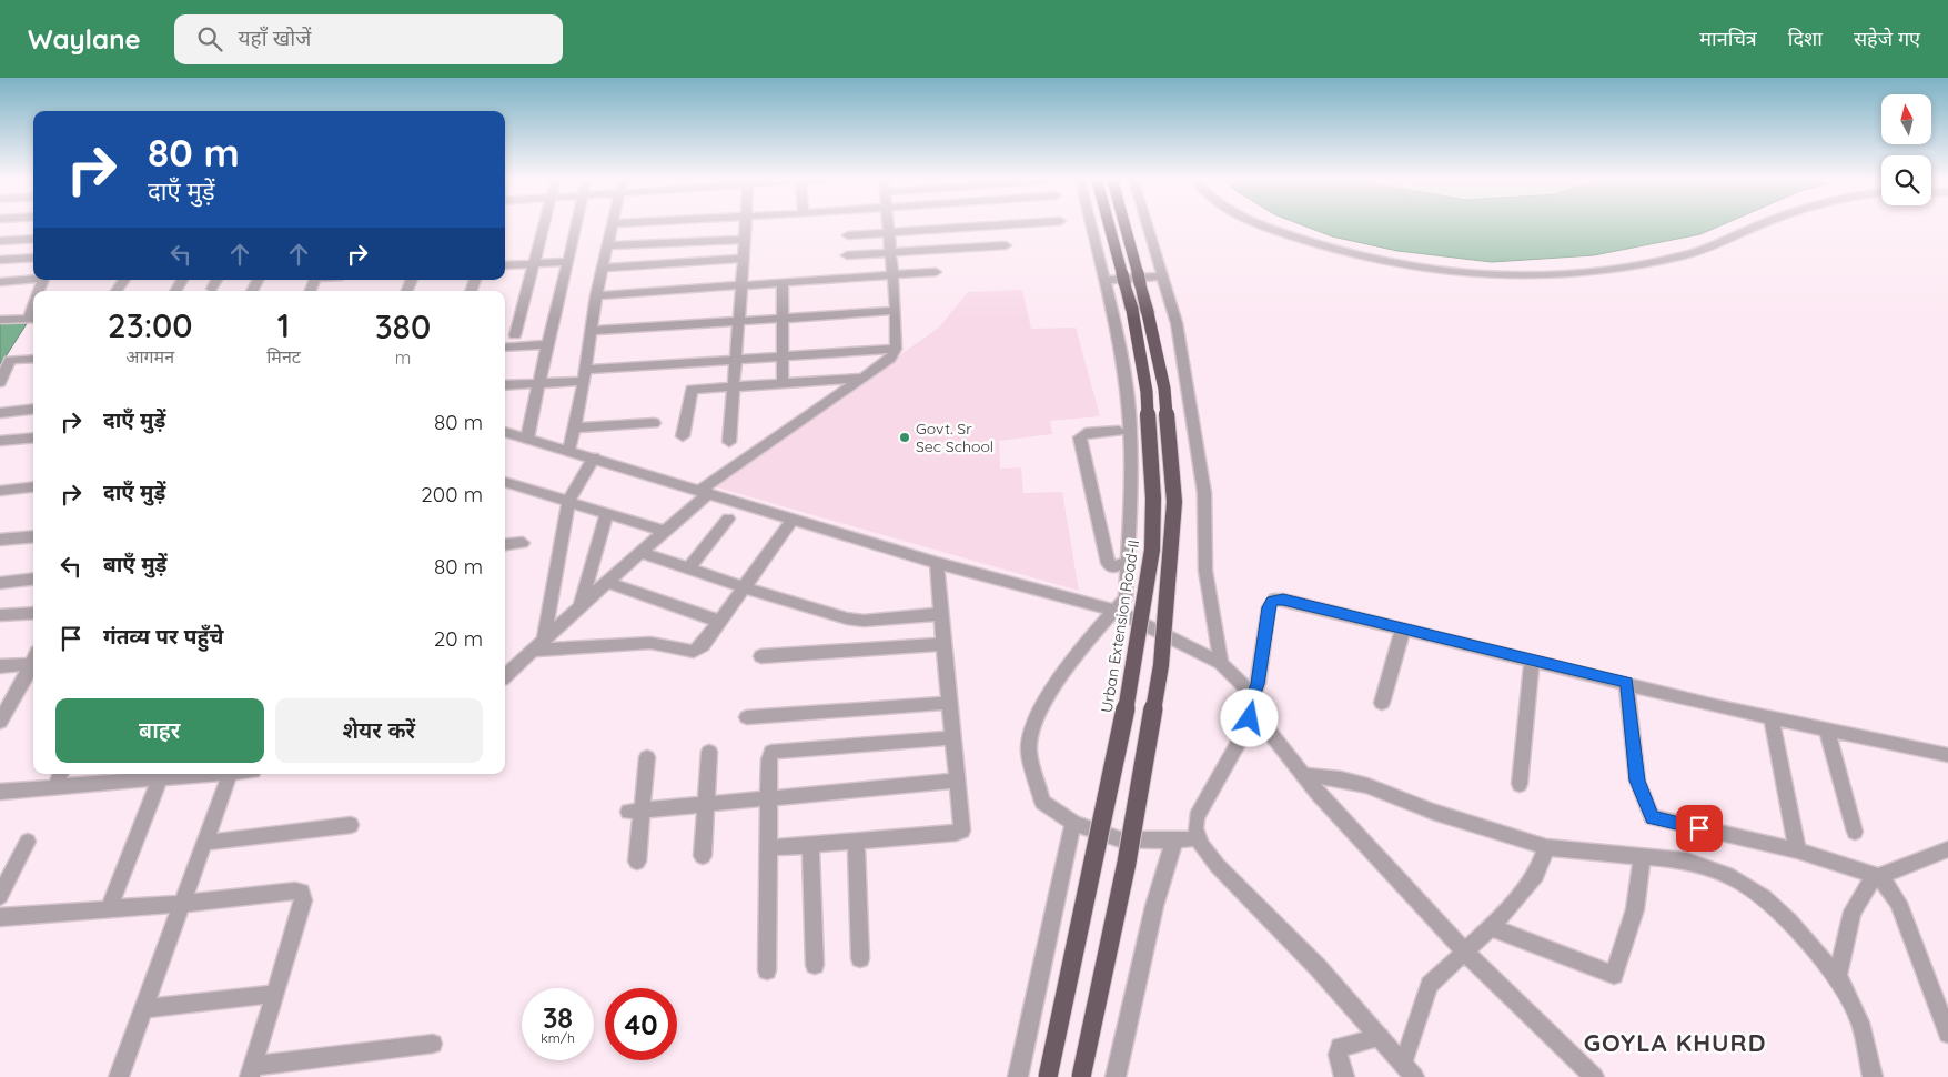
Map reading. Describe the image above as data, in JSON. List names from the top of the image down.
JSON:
{
  "streets": {
    "highway": ["Urban Extension Road-II"]
  },
  "districts": ["GOYLA KHURD"],
  "places": ["Govt. Sr Sec School"],
  "north": "top",
  "page": {
    "header": "Waylane",
    "search": "यहाँ खोजें",
    "nav": ["मानचित्र", "दिशा", "सहेजे गए"],
    "turn": ["80 m", "दाएँ मुड़ें"],
    "eta": [
      "23:00",
      "आगमन",
      "1",
      "मिनट",
      "380",
      "m"
    ],
    "list": [
      {
        "name": "दाएँ मुड़ें",
        "value": "80 m"
      },
      {
        "name": "दाएँ मुड़ें",
        "value": "200 m"
      },
      {
        "name": "बाएँ मुड़ें",
        "value": "80 m"
      },
      {
        "name": "गंतव्य पर पहुँचे",
        "value": "20 m"
      }
    ],
    "buttons": ["बाहर", "शेयर करें"],
    "speed": "38 km/h",
    "limit": "40"
  }
}
